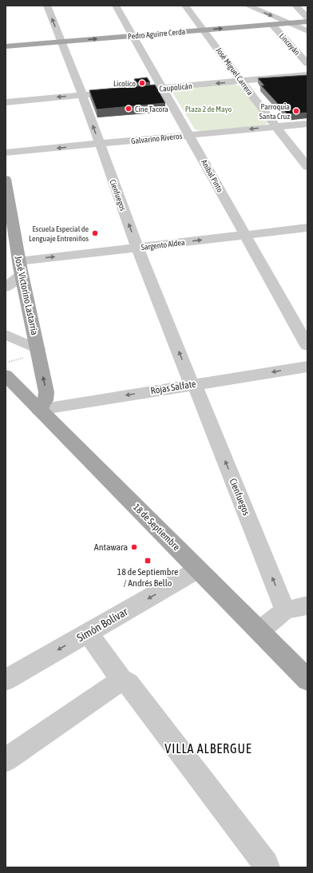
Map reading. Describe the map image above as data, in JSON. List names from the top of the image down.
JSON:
{
  "streets": {
    "main road": ["Pedro Aguirre Cerda", "José Victorino Lastarria", "18 de Septiembre"],
    "street": [
      "Lincoyán",
      "José Miguel Carrera",
      "Caupolicán",
      "Galvarino Riveros",
      "Aníbal Pinto",
      "Cienfuegos",
      "Sargento Aldea",
      "Rojas Salfate",
      "Simón Bolívar"
    ]
  },
  "crossings": [
    ["Pedro Aguirre Cerda", "Lincoyán"],
    ["Pedro Aguirre Cerda", "José Miguel Carrera"],
    ["Pedro Aguirre Cerda", "Aníbal Pinto"],
    ["Pedro Aguirre Cerda", "Cienfuegos"],
    ["José Miguel Carrera", "Caupolicán"],
    ["José Miguel Carrera", "Galvarino Riveros"],
    ["Caupolicán", "Aníbal Pinto"],
    ["Galvarino Riveros", "Aníbal Pinto"],
    ["Galvarino Riveros", "Cienfuegos"],
    ["Aníbal Pinto", "Sargento Aldea"],
    ["Cienfuegos", "Sargento Aldea"],
    ["Cienfuegos", "Rojas Salfate"],
    ["Sargento Aldea", "José Victorino Lastarria"],
    ["José Victorino Lastarria", "Rojas Salfate"],
    ["José Victorino Lastarria", "18 de Septiembre"],
    ["Rojas Salfate", "18 de Septiembre"],
    ["18 de Septiembre", "Simón Bolívar"]
  ],
  "one_way": [
    "Pedro Aguirre Cerda",
    "Caupolicán",
    "Cienfuegos",
    "Sargento Aldea",
    "Rojas Salfate"
  ],
  "districts": ["VILLA ALBERGUE"],
  "parks": ["Plaza 2 de Mayo"],
  "places": {
    "other": [
      "Licolico",
      "Cine Tacora",
      "Parroquia Santa Cruz",
      "Escuela Especial de Lenguaje Entreniños",
      "Antawara"
    ],
    "transit": ["18 de Septiembre / Andrés Bello"]
  }
}
